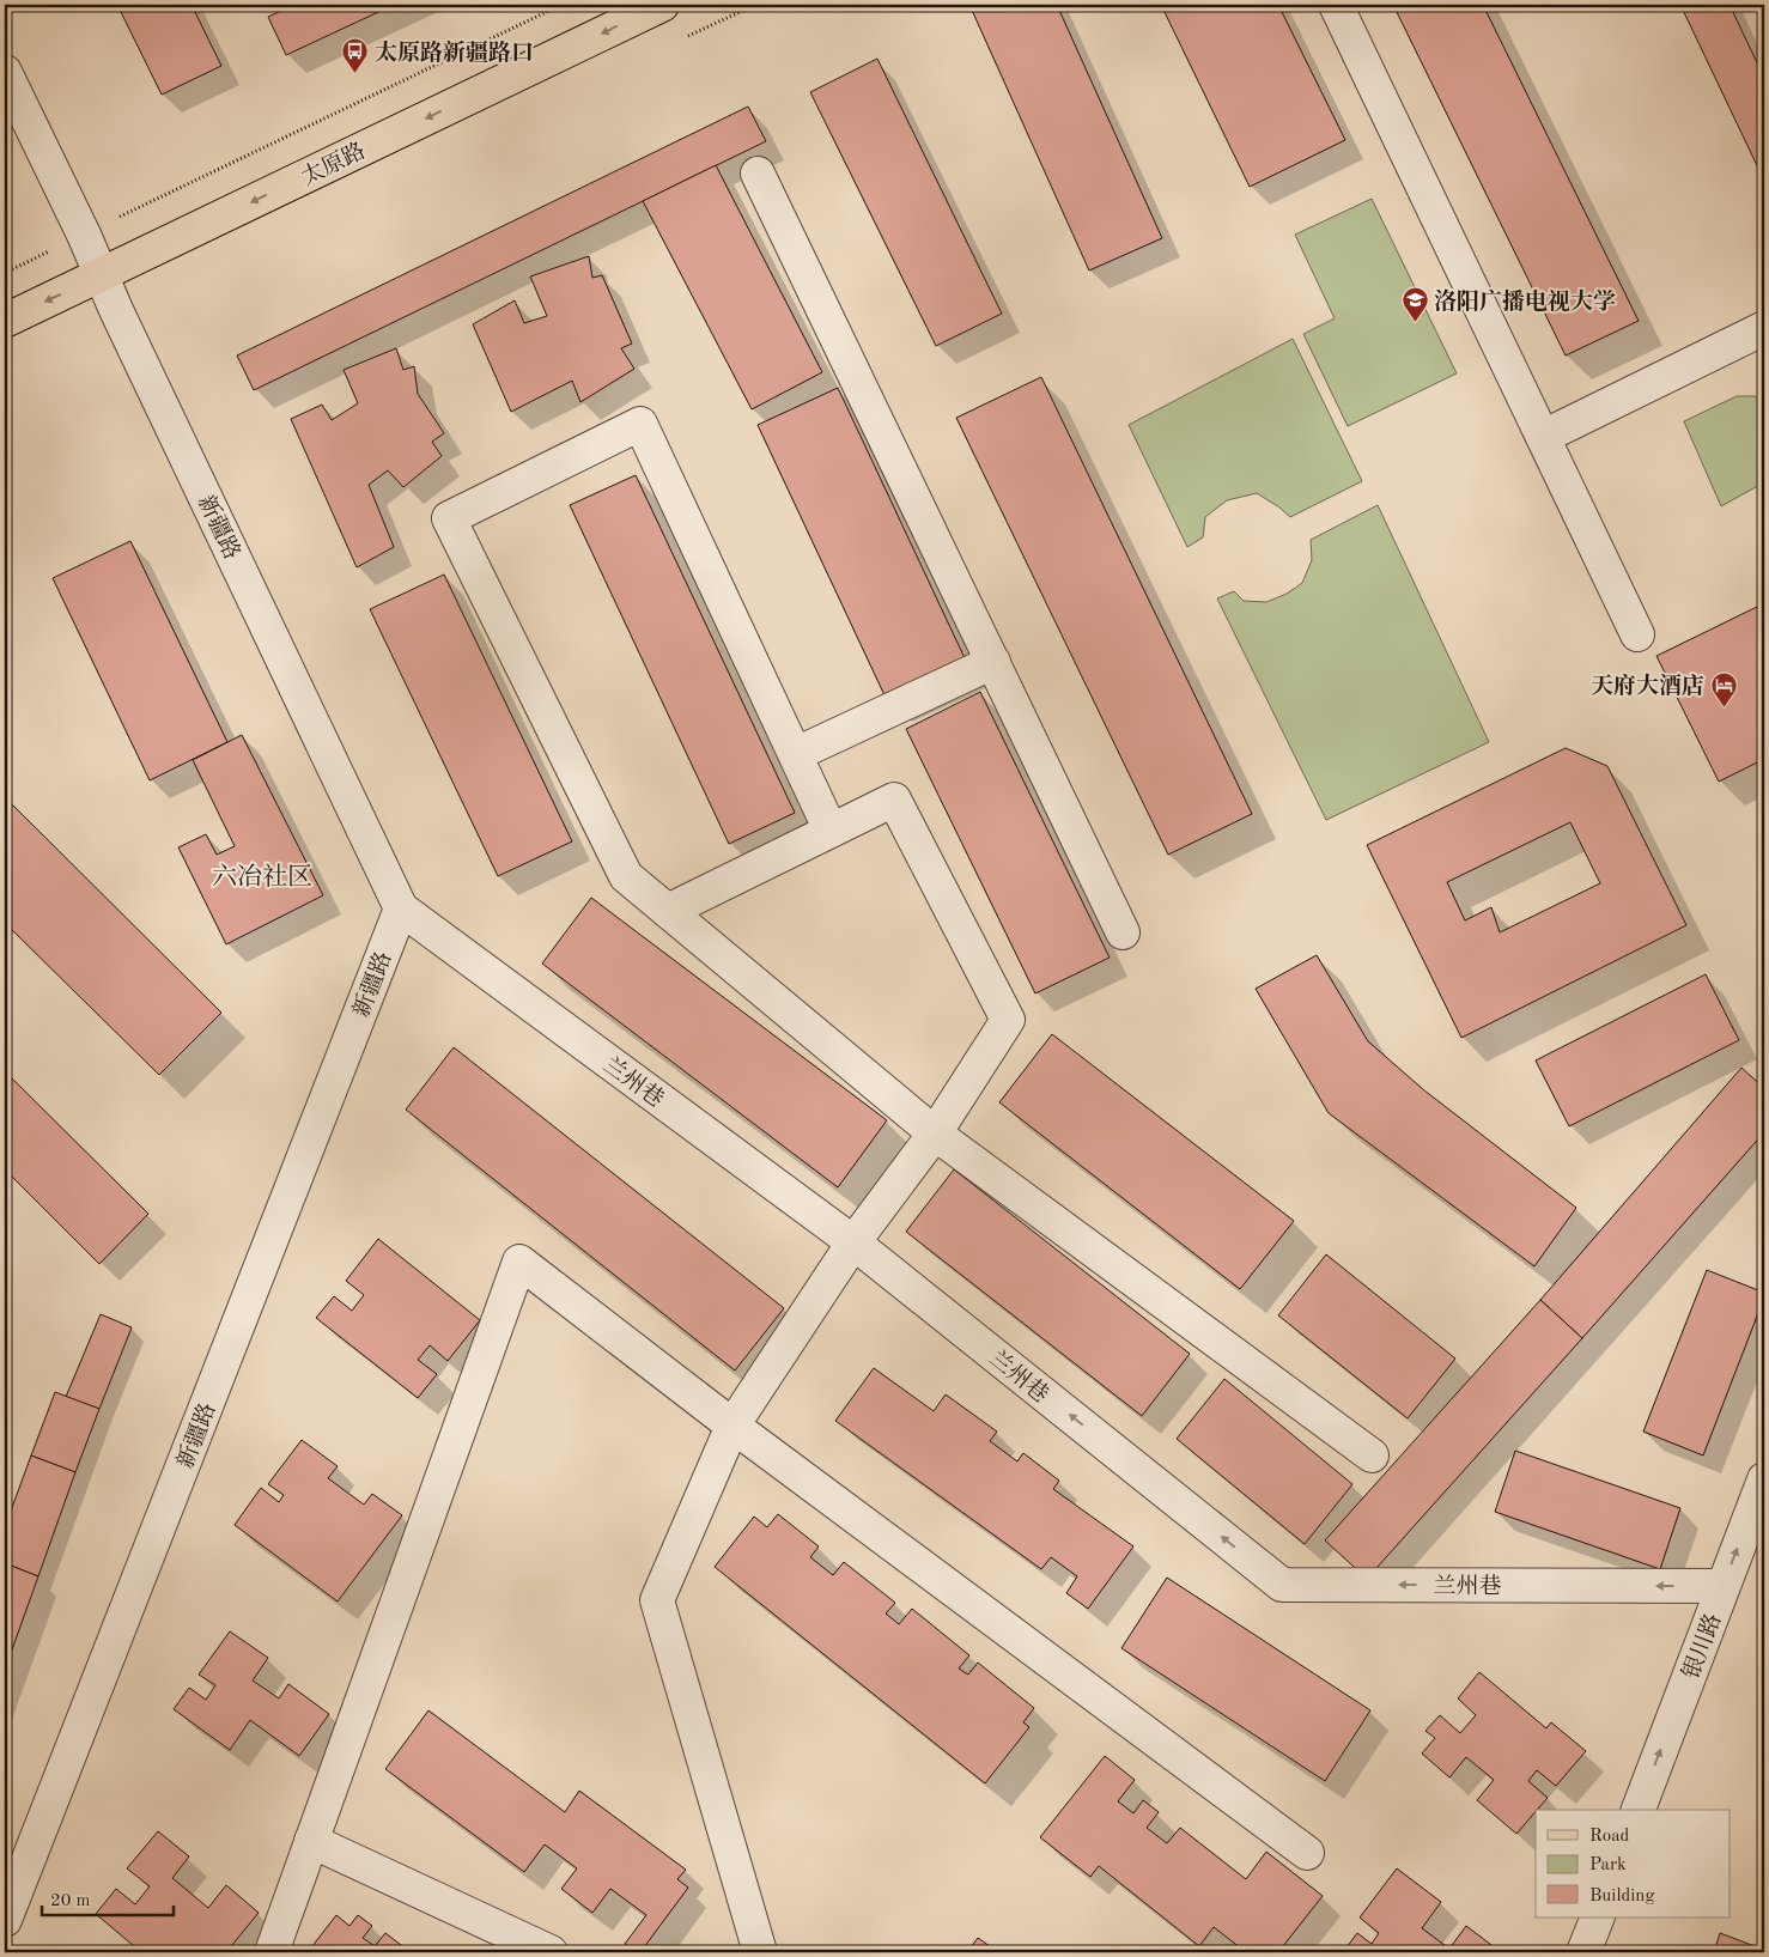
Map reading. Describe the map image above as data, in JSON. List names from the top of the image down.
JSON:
{
  "streets": {
    "main road": ["太原路"],
    "street": ["新疆路", "兰州巷", "银川路"]
  },
  "crossings": [
    ["太原路", "新疆路"],
    ["新疆路", "兰州巷"],
    ["兰州巷", "银川路"]
  ],
  "one_way": ["太原路", "银川路"],
  "districts": ["六冶社区"],
  "places": {
    "bus stop": ["太原路新疆路口"],
    "school or university": ["洛阳广播电视大学"],
    "hotel": ["天府大酒店"]
  },
  "legend": ["Road", "Park", "Building"],
  "scale_bar": "20 m"
}
